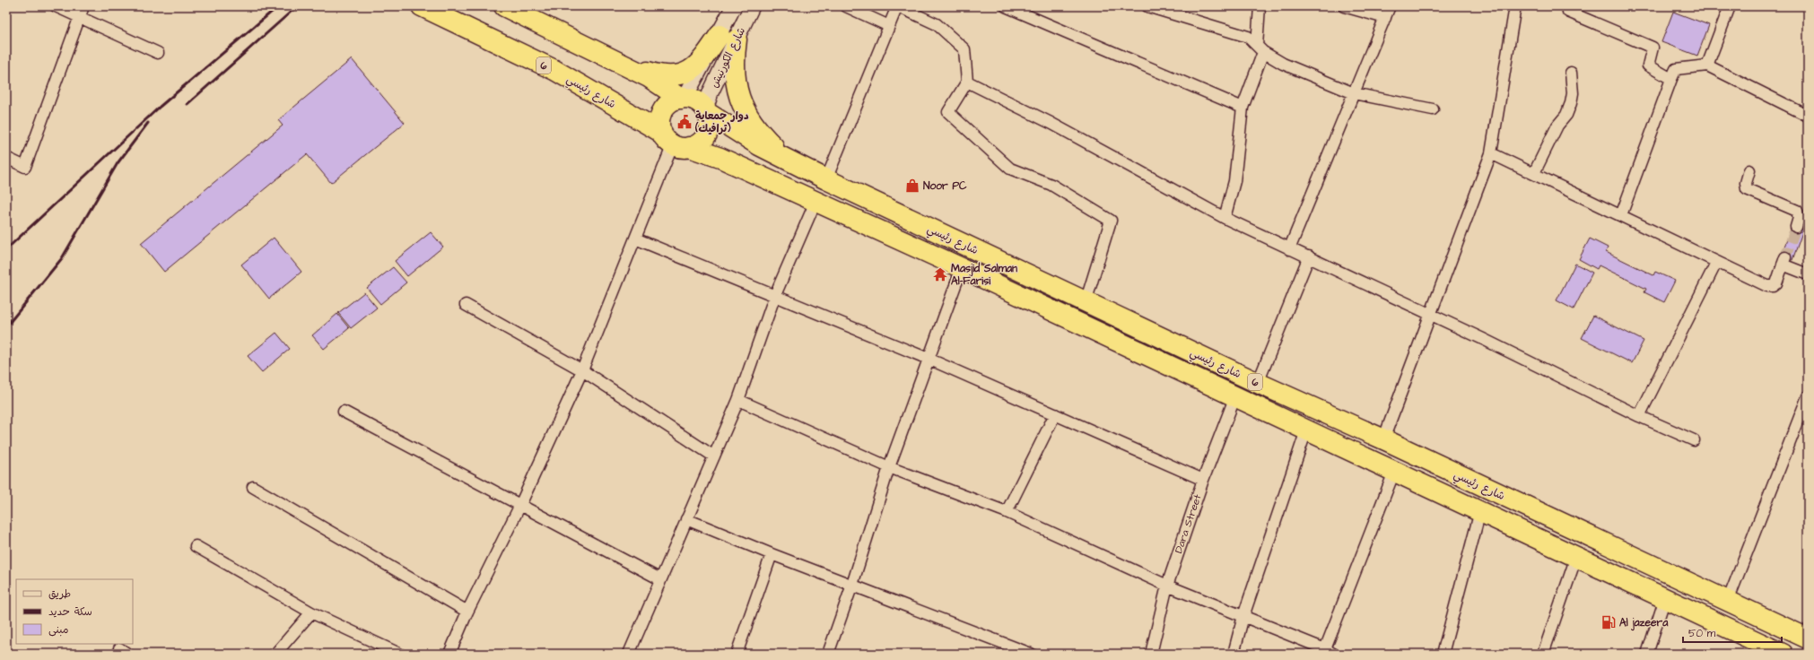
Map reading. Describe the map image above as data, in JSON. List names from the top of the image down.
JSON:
{
  "streets": {
    "highway": ["6", "شارع رئيسي"],
    "street": ["شارع الكورنيش", "Dara Street"]
  },
  "crossings": [
    ["شارع الكورنيش", "شارع رئيسي"],
    ["شارع رئيسي", "Dara Street"]
  ],
  "places": {
    "public building": ["دوار جمعاية (ترافيك)"],
    "shop": ["Noor PC"],
    "temple": ["Masjid Salman Al-Farisi"],
    "fuel station": ["Al jazeera"]
  },
  "legend": ["طريق", "سكة حديد", "مبنى"],
  "scale_bar": "50 m"
}
